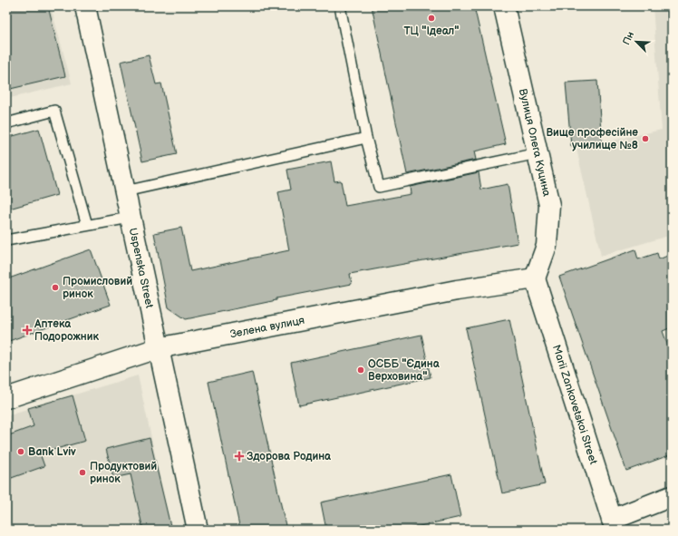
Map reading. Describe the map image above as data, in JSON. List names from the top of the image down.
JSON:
{
  "streets": {
    "street": [
      "Вулиця Олега Куцина",
      "Uspenska Street",
      "Зелена вулиця",
      "Marii Zankovetskoi Street"
    ]
  },
  "crossings": [
    ["Вулиця Олега Куцина", "Зелена вулиця"],
    ["Вулиця Олега Куцина", "Marii Zankovetskoi Street"],
    ["Uspenska Street", "Зелена вулиця"],
    ["Зелена вулиця", "Marii Zankovetskoi Street"]
  ],
  "places": {
    "other": [
      "ТЦ \"Ідеал\"",
      "Вище професійне училище №8",
      "Промисловий ринок",
      "ОСББ \"Єдина Верховина\"",
      "Bank Lviv",
      "Продуктовий ринок"
    ],
    "health": ["Аптека Подорожник", "Здорова Родина"]
  },
  "north": "top left"
}
